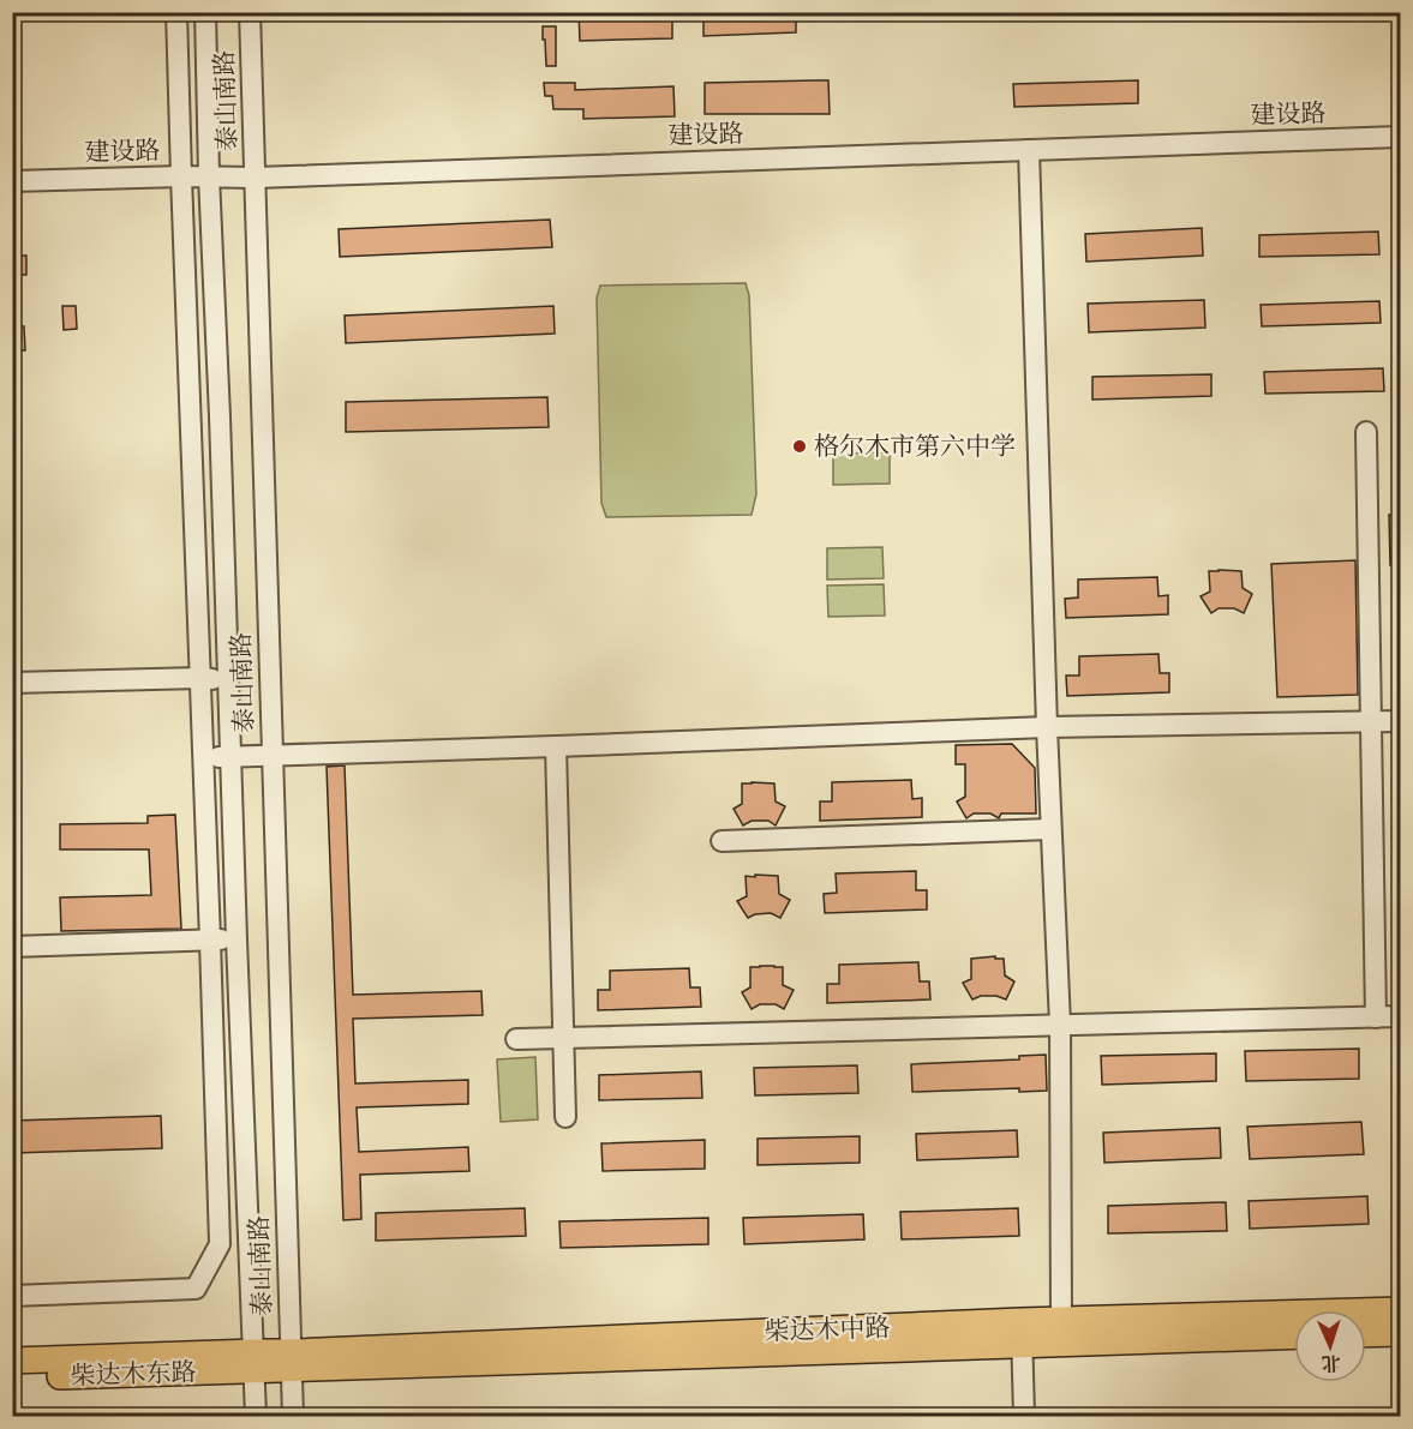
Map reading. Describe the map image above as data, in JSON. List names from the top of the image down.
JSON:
{
  "streets": {
    "main road": ["柴达木中路", "柴达木东路"],
    "street": ["泰山南路", "建设路"]
  },
  "crossings": [
    ["泰山南路", "建设路"],
    ["泰山南路", "柴达木中路"],
    ["泰山南路", "柴达木东路"],
    ["柴达木中路", "柴达木东路"]
  ],
  "places": ["格尔木市第六中学"],
  "north": "bottom"
}
